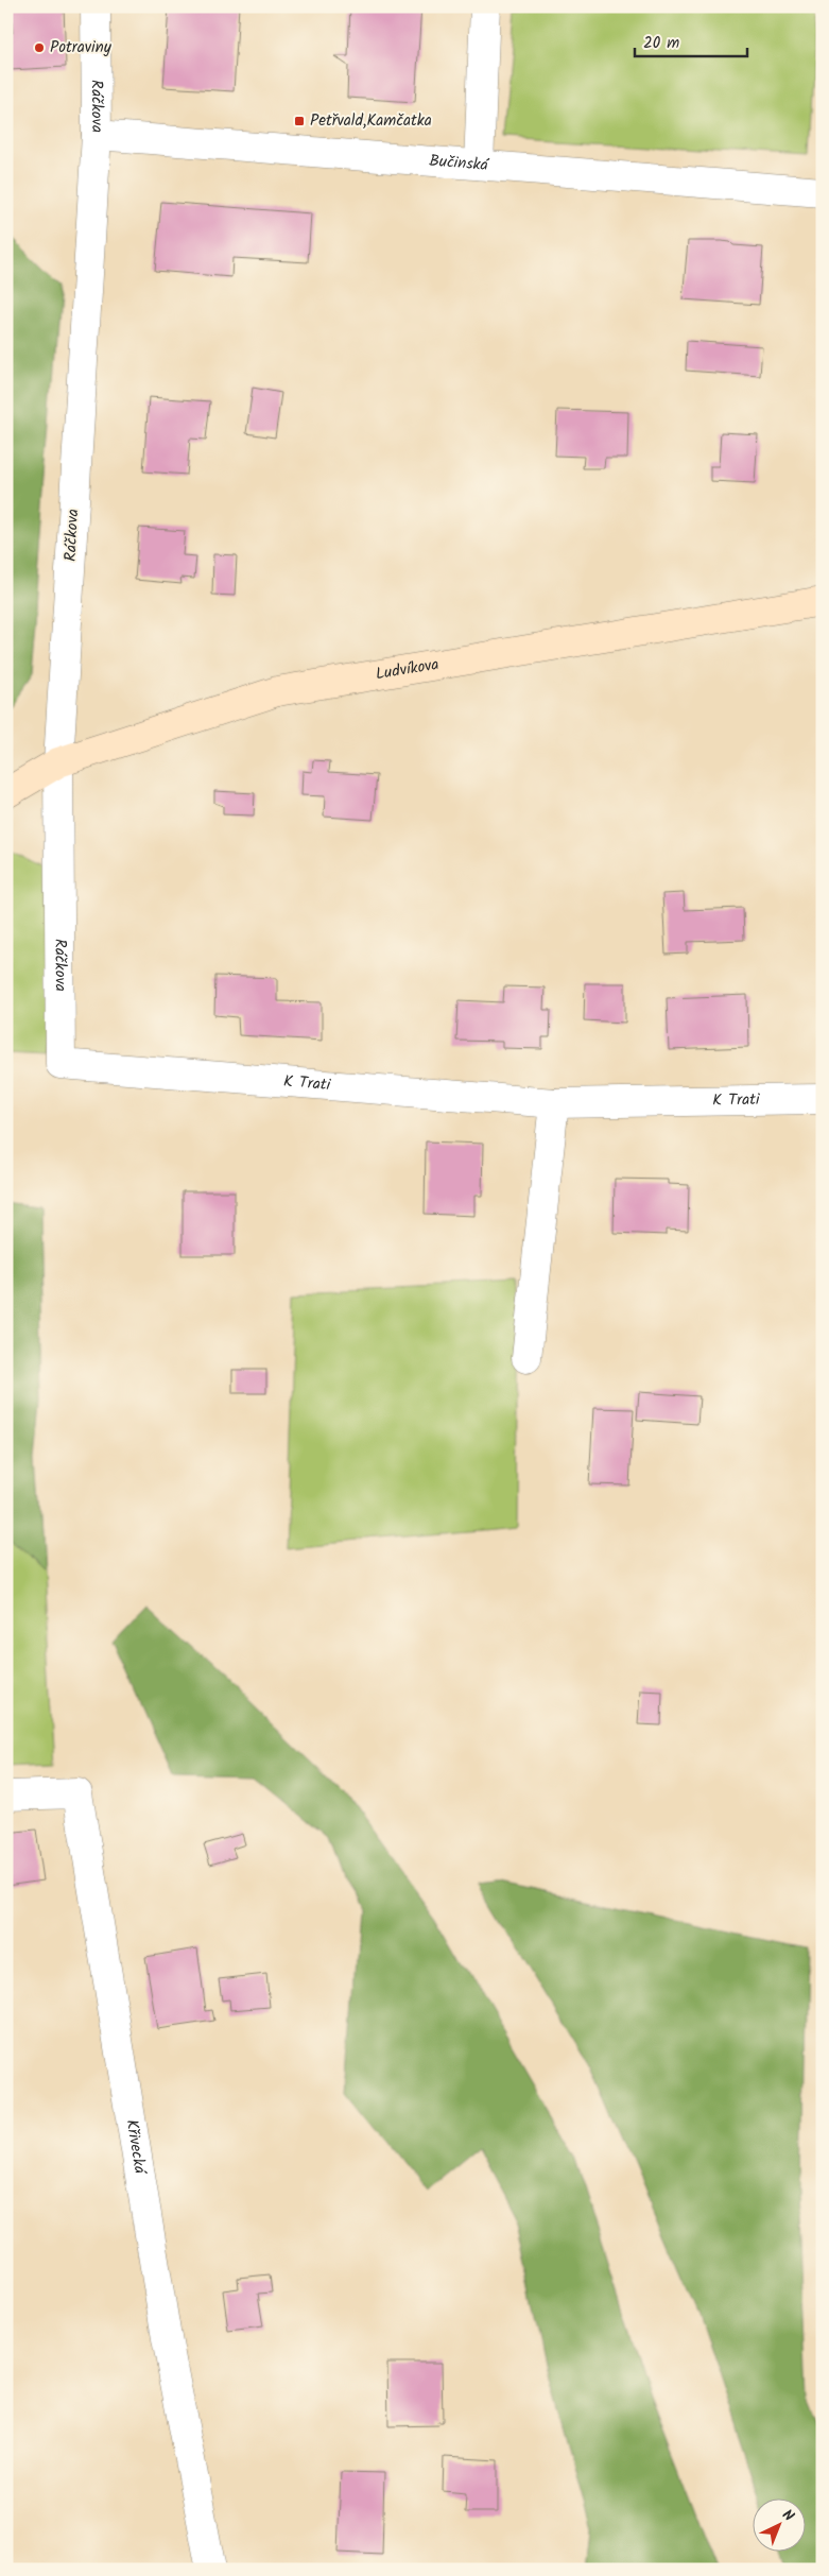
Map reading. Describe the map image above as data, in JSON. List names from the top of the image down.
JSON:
{
  "streets": {
    "street": [
      "Ráčkova",
      "Bučinská",
      "Ludvíkova",
      "K Trati",
      "Křivecká"
    ]
  },
  "crossings": [
    ["Ráčkova", "Bučinská"],
    ["Ráčkova", "Ludvíkova"],
    ["Ráčkova", "K Trati"]
  ],
  "places": {
    "other": ["Potraviny"],
    "transit": ["Petřvald,Kamčatka"]
  },
  "scale_bar": "20 m",
  "north": "top right"
}
